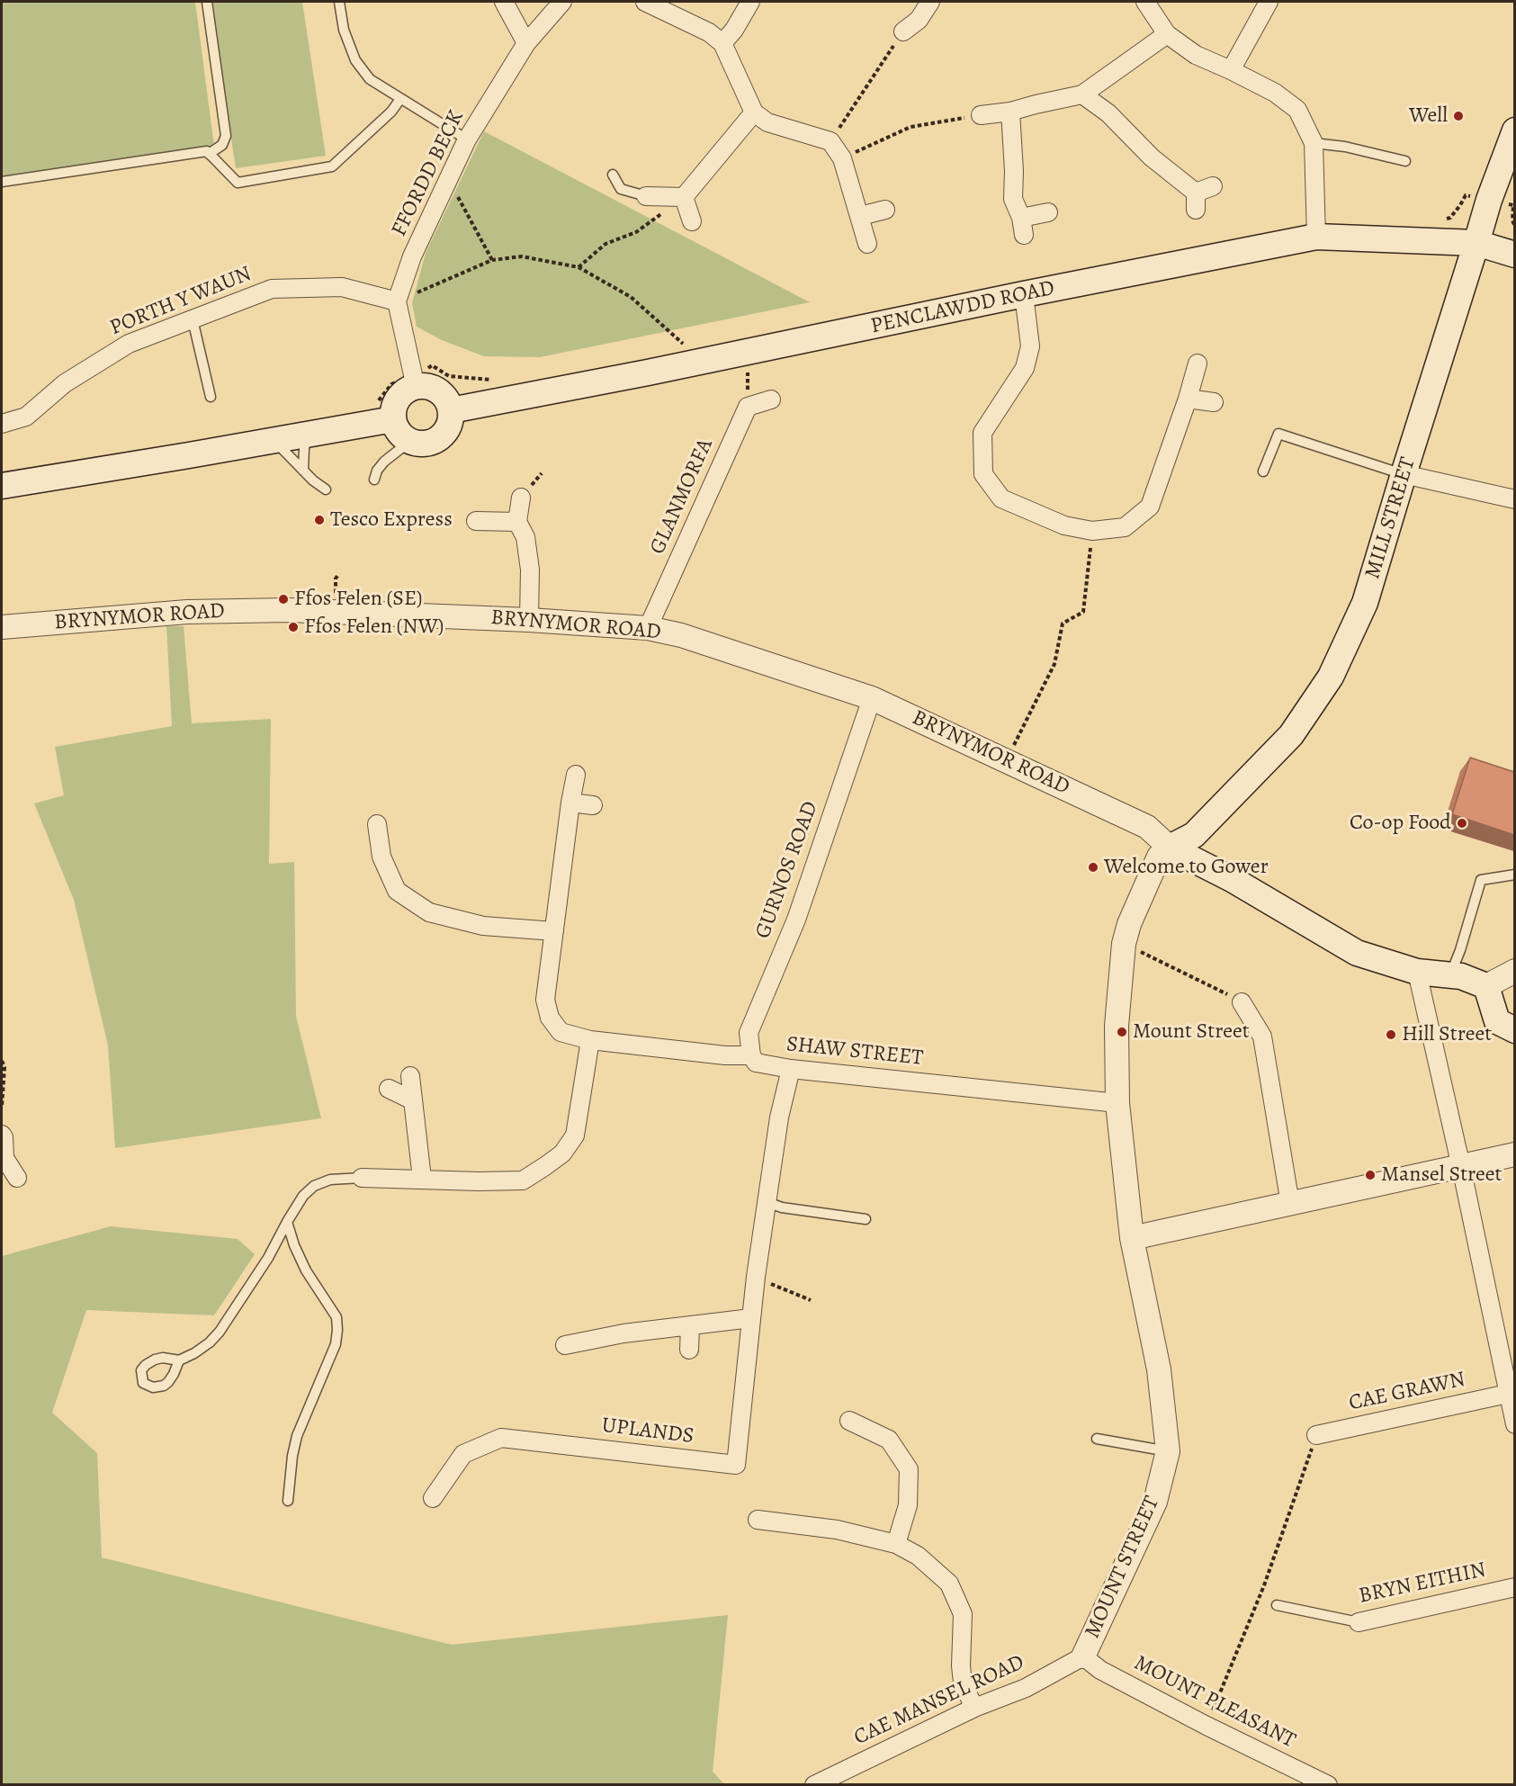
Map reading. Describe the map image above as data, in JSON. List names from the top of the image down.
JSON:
{
  "streets": {
    "main road": ["PENCLAWDD ROAD", "MILL STREET"],
    "street": [
      "FFORDD BECK",
      "PORTH Y WAUN",
      "GLANMORFA",
      "BRYNYMOR ROAD",
      "GURNOS ROAD",
      "SHAW STREET",
      "CAE GRAWN",
      "UPLANDS",
      "MOUNT STREET",
      "BRYN EITHIN",
      "CAE MANSEL ROAD",
      "MOUNT PLEASANT"
    ]
  },
  "crossings": [
    ["FFORDD BECK", "PORTH Y WAUN"],
    ["PENCLAWDD ROAD", "MILL STREET"],
    ["GLANMORFA", "BRYNYMOR ROAD"],
    ["MILL STREET", "BRYNYMOR ROAD"],
    ["MILL STREET", "MOUNT STREET"],
    ["BRYNYMOR ROAD", "GURNOS ROAD"],
    ["BRYNYMOR ROAD", "MOUNT STREET"],
    ["GURNOS ROAD", "SHAW STREET"],
    ["SHAW STREET", "UPLANDS"],
    ["SHAW STREET", "MOUNT STREET"],
    ["MOUNT STREET", "CAE MANSEL ROAD"],
    ["MOUNT STREET", "MOUNT PLEASANT"],
    ["CAE MANSEL ROAD", "MOUNT PLEASANT"]
  ],
  "places": [
    "Well",
    "Tesco Express",
    "Ffos Felen (SE)",
    "Ffos Felen (NW)",
    "Co-op Food",
    "Welcome to Gower",
    "Mount Street",
    "Hill Street",
    "Mansel Street"
  ]
}
